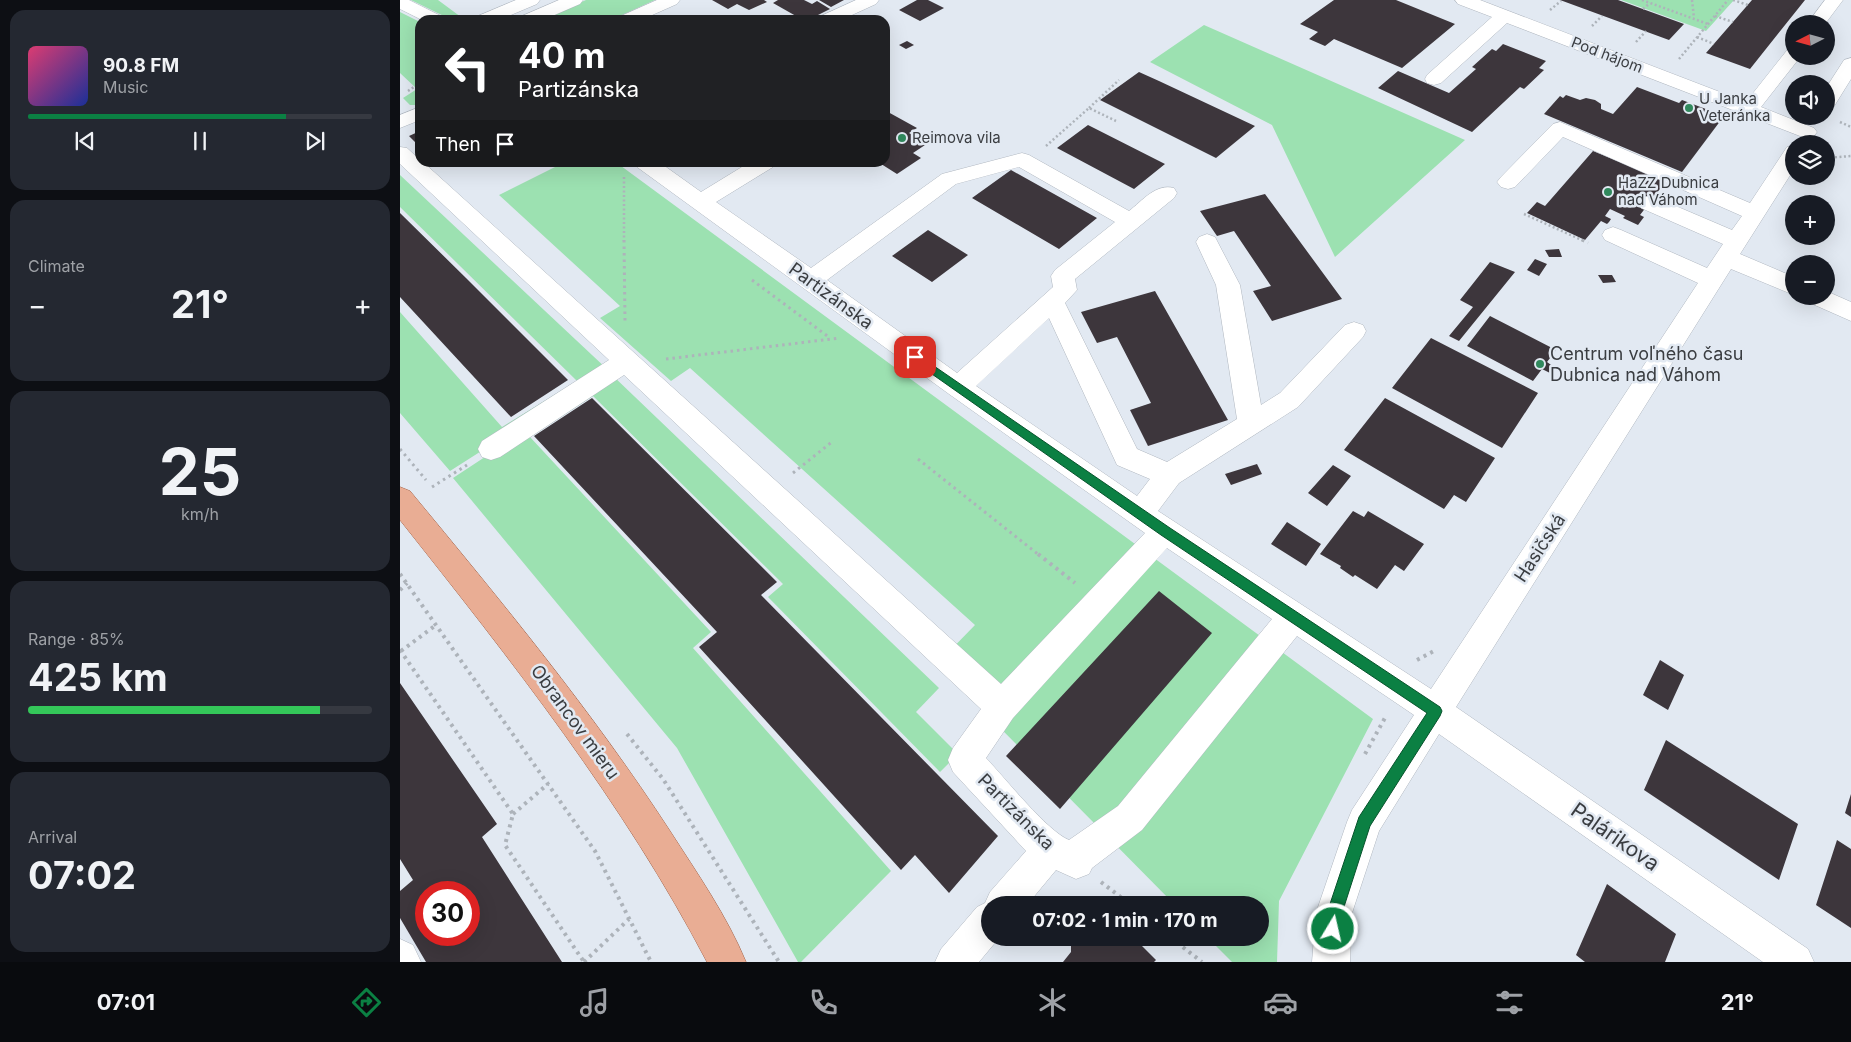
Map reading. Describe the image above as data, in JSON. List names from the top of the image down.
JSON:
{
  "streets": {
    "main road": ["Obrancov mieru"],
    "street": [
      "Pod hájom",
      "Partizánska",
      "Hasičská",
      "Palárikova"
    ]
  },
  "crossings": [
    ["Partizánska", "Hasičská"],
    ["Partizánska", "Palárikova"],
    ["Hasičská", "Palárikova"]
  ],
  "places": [
    "U Janka Veteránka",
    "Reimova vila",
    "HaZZ Dubnica nad Váhom",
    "Centrum voľného času Dubnica nad Váhom"
  ],
  "north": "left",
  "page": {
    "map_buttons": ["+", "−"],
    "turn": ["40 m", "Partizánska"],
    "song": ["90.8 FM", "Music"],
    "then": "Then",
    "tile": [
      "Climate",
      ["25", "km/h"],
      ["Range · 85%", "425 km"],
      ["Arrival", "07:02"]
    ],
    "heat": ["−", "21°", "+"],
    "limit": "30",
    "trip": "07:02 · 1 min · 170 m",
    "tabs": ["07:01", "21°"]
  }
}
